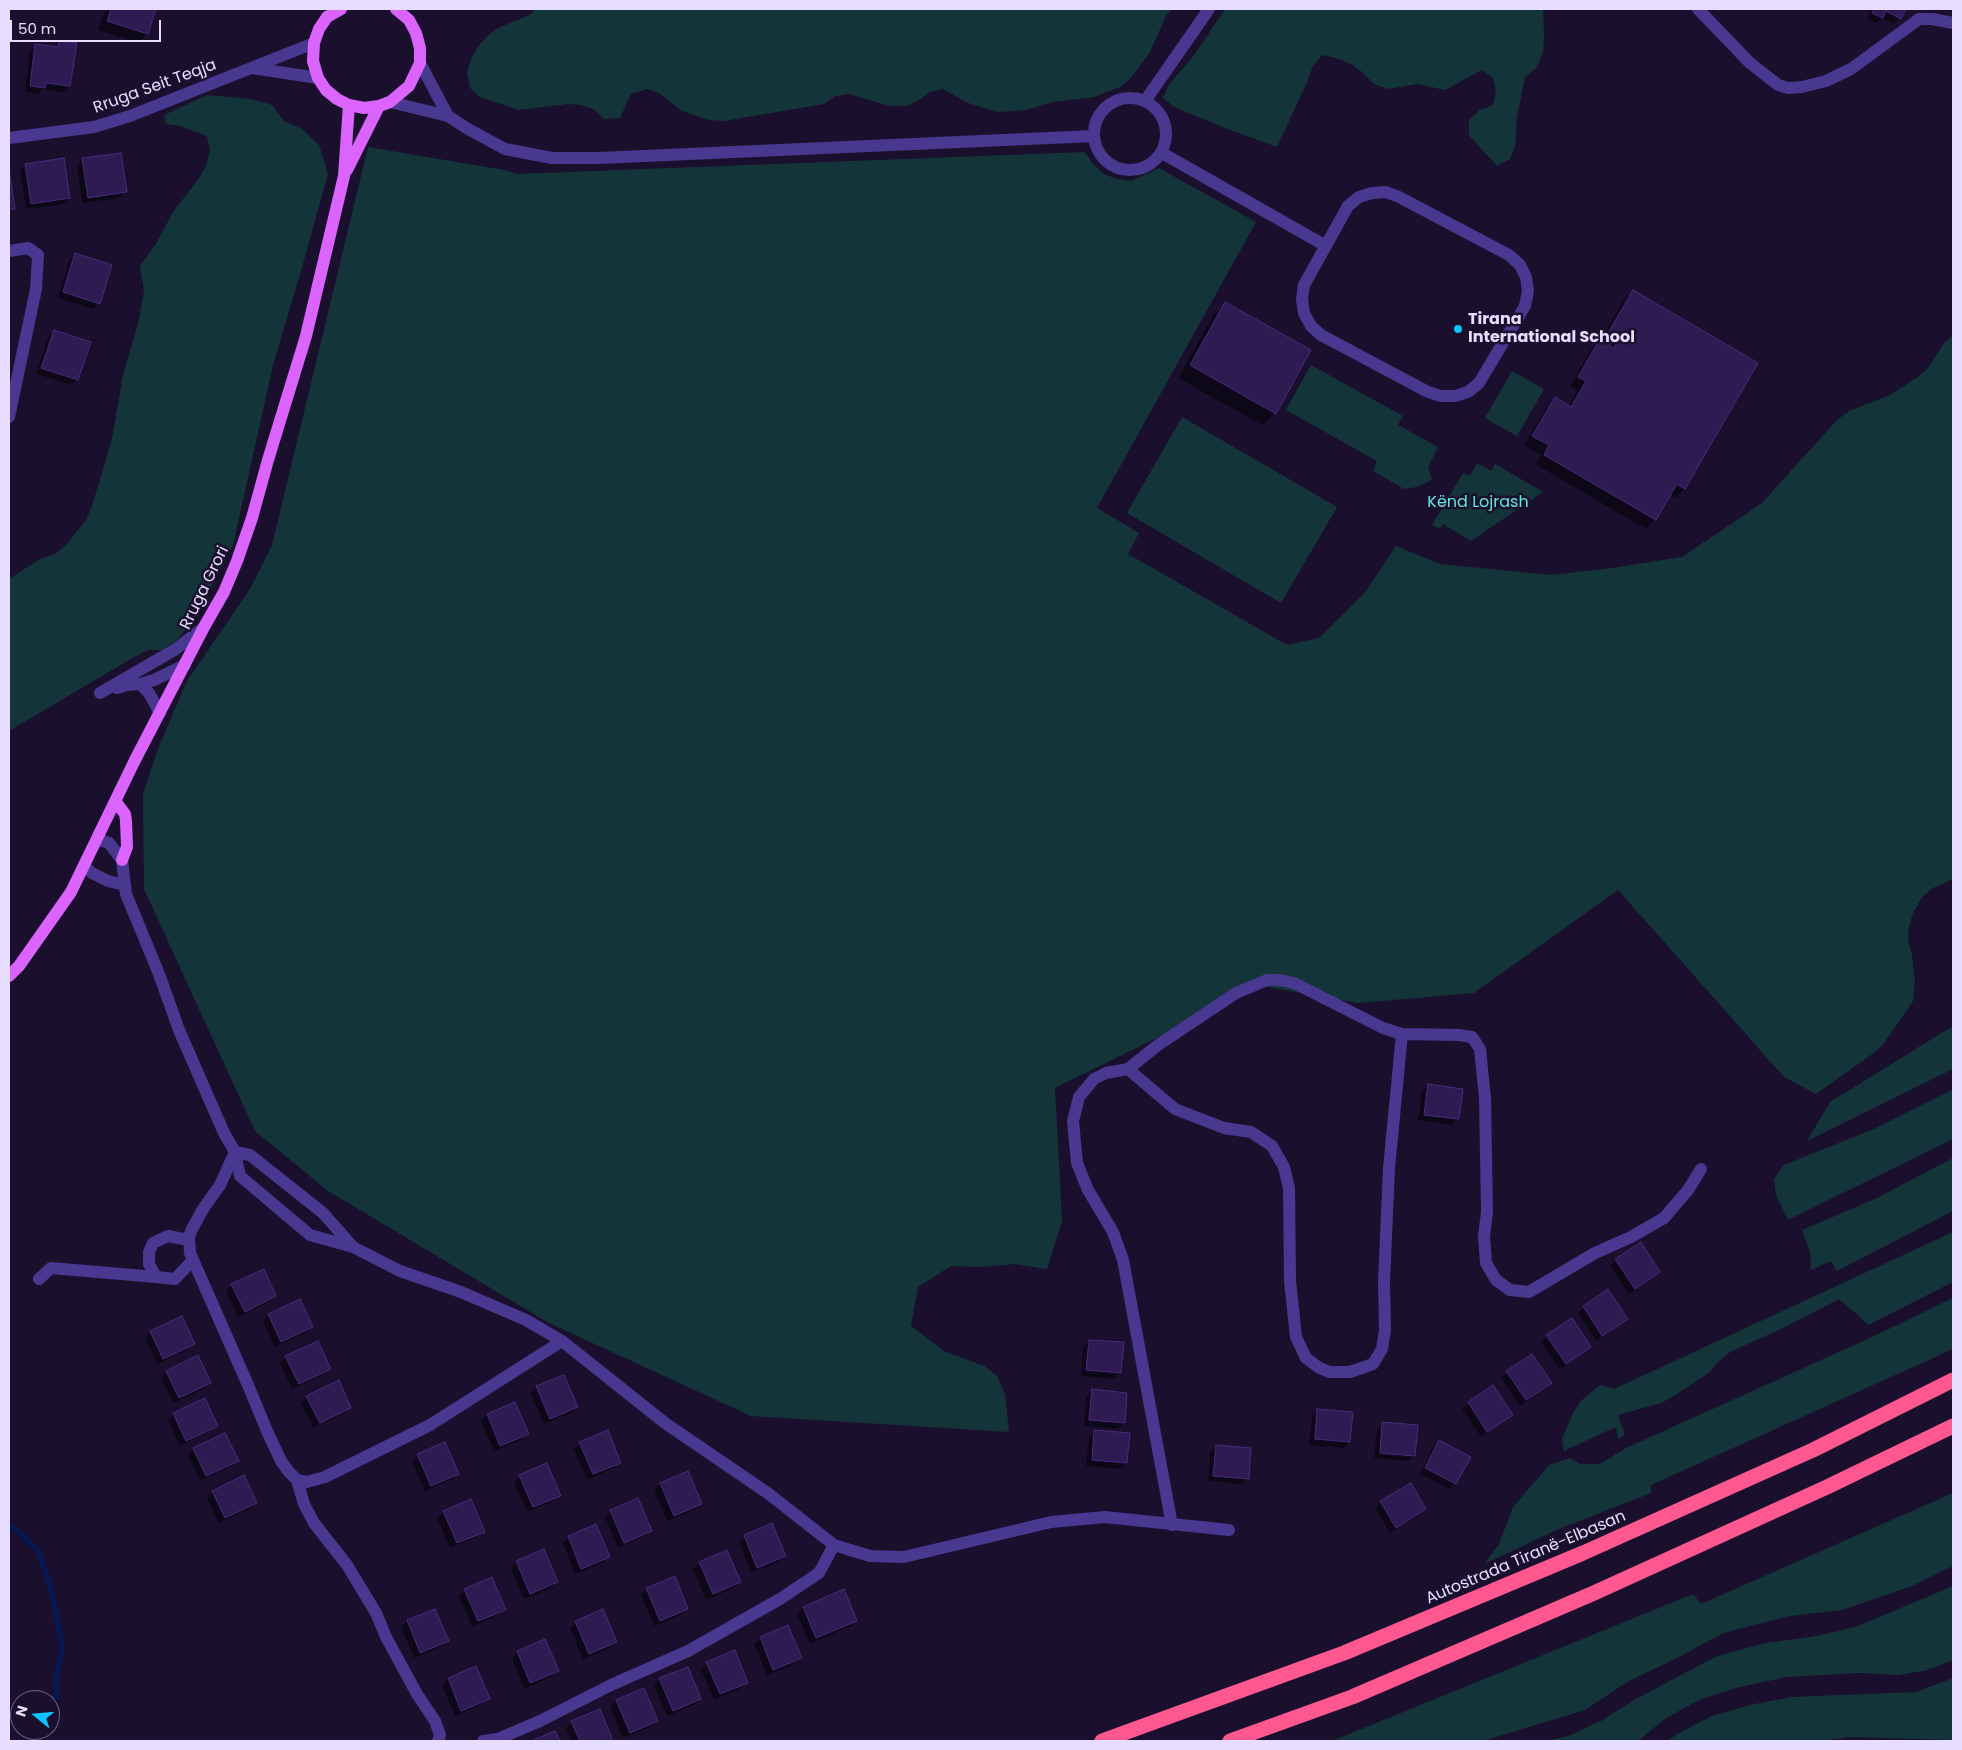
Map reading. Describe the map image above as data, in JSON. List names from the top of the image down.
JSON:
{
  "streets": {
    "highway": ["Autostrada Tiranë-Elbasan"],
    "main road": ["Rruga Grori"],
    "street": ["Rruga Seit Teqja"]
  },
  "parks": ["Kënd Lojrash"],
  "places": ["Tirana International School"],
  "scale_bar": "50 m",
  "north": "left"
}
